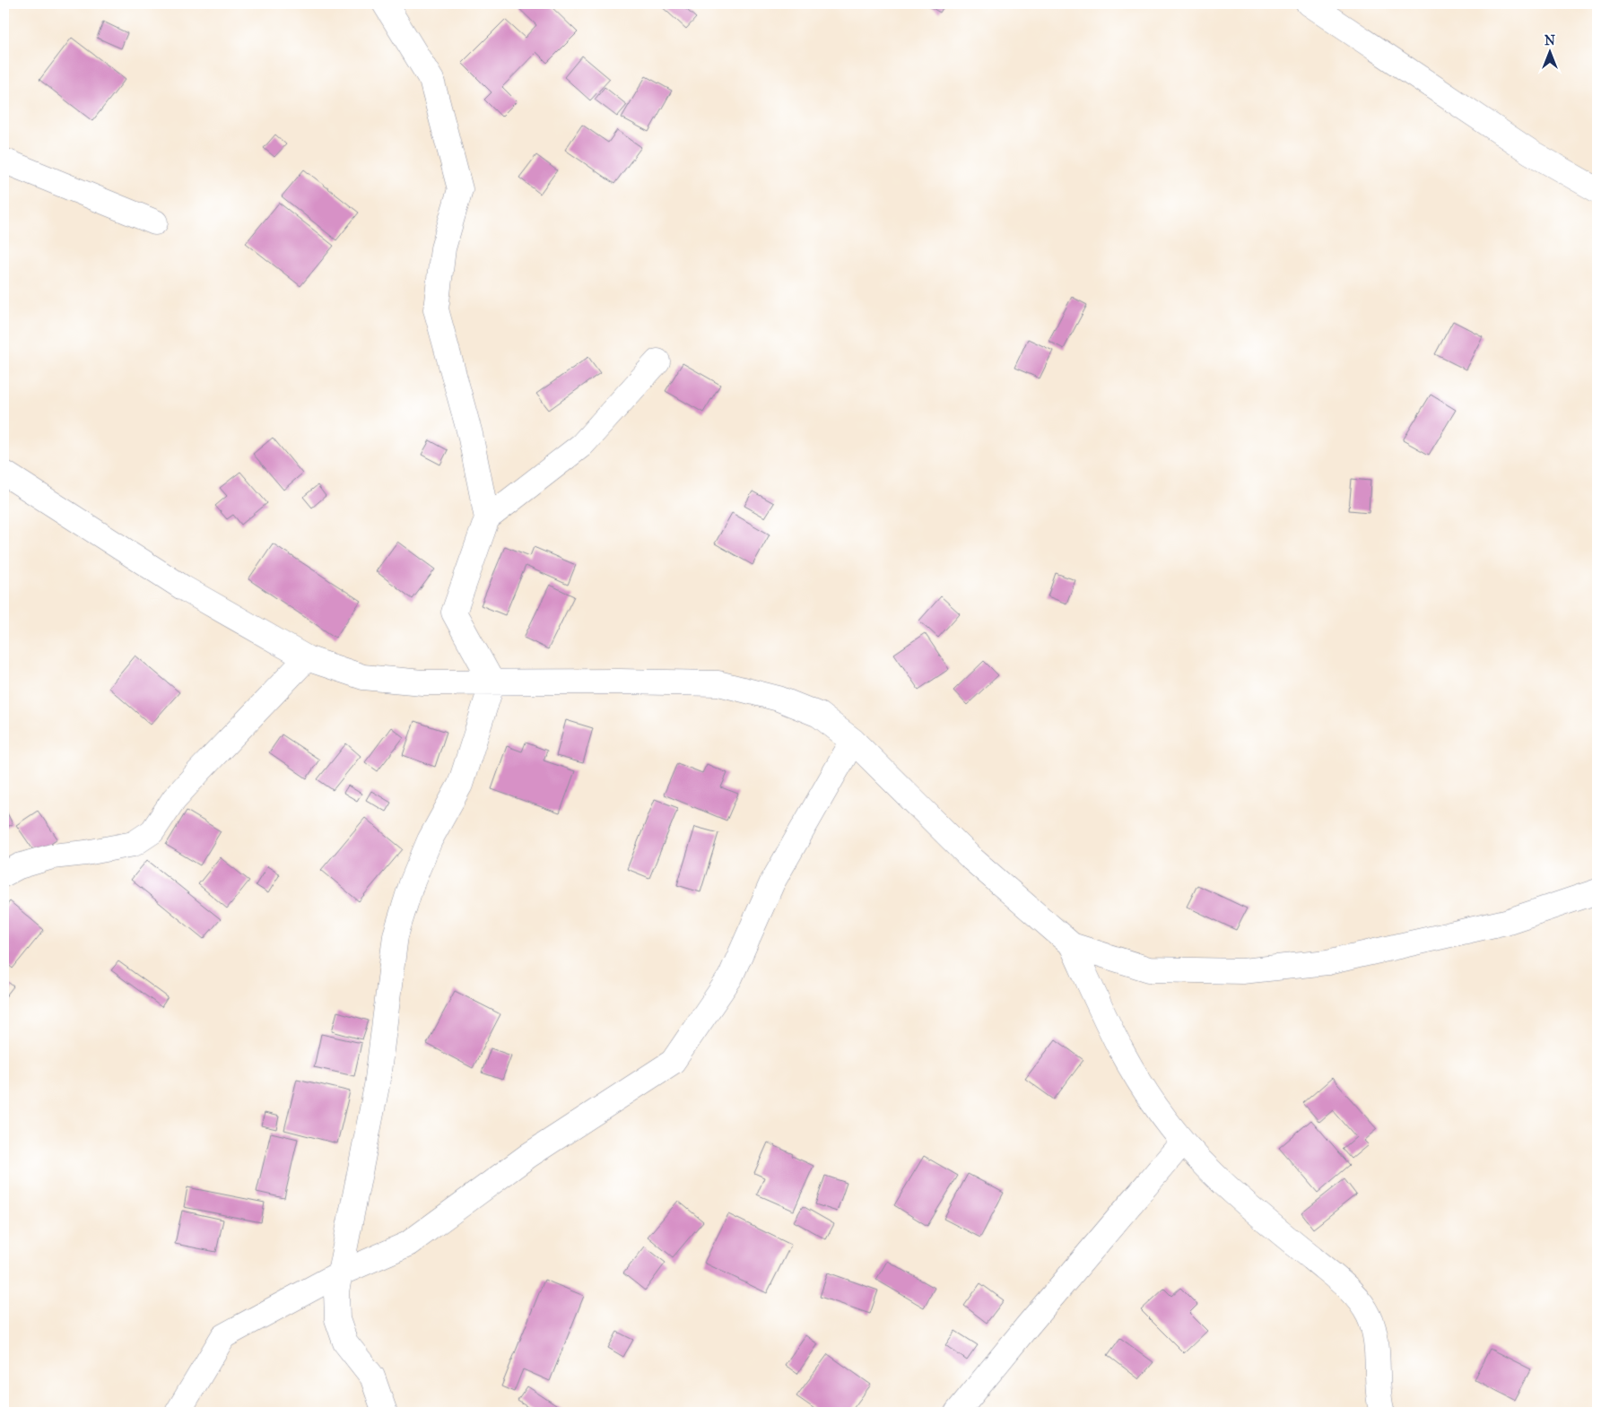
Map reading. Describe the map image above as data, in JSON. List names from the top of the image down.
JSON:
{
  "north": "top"
}
